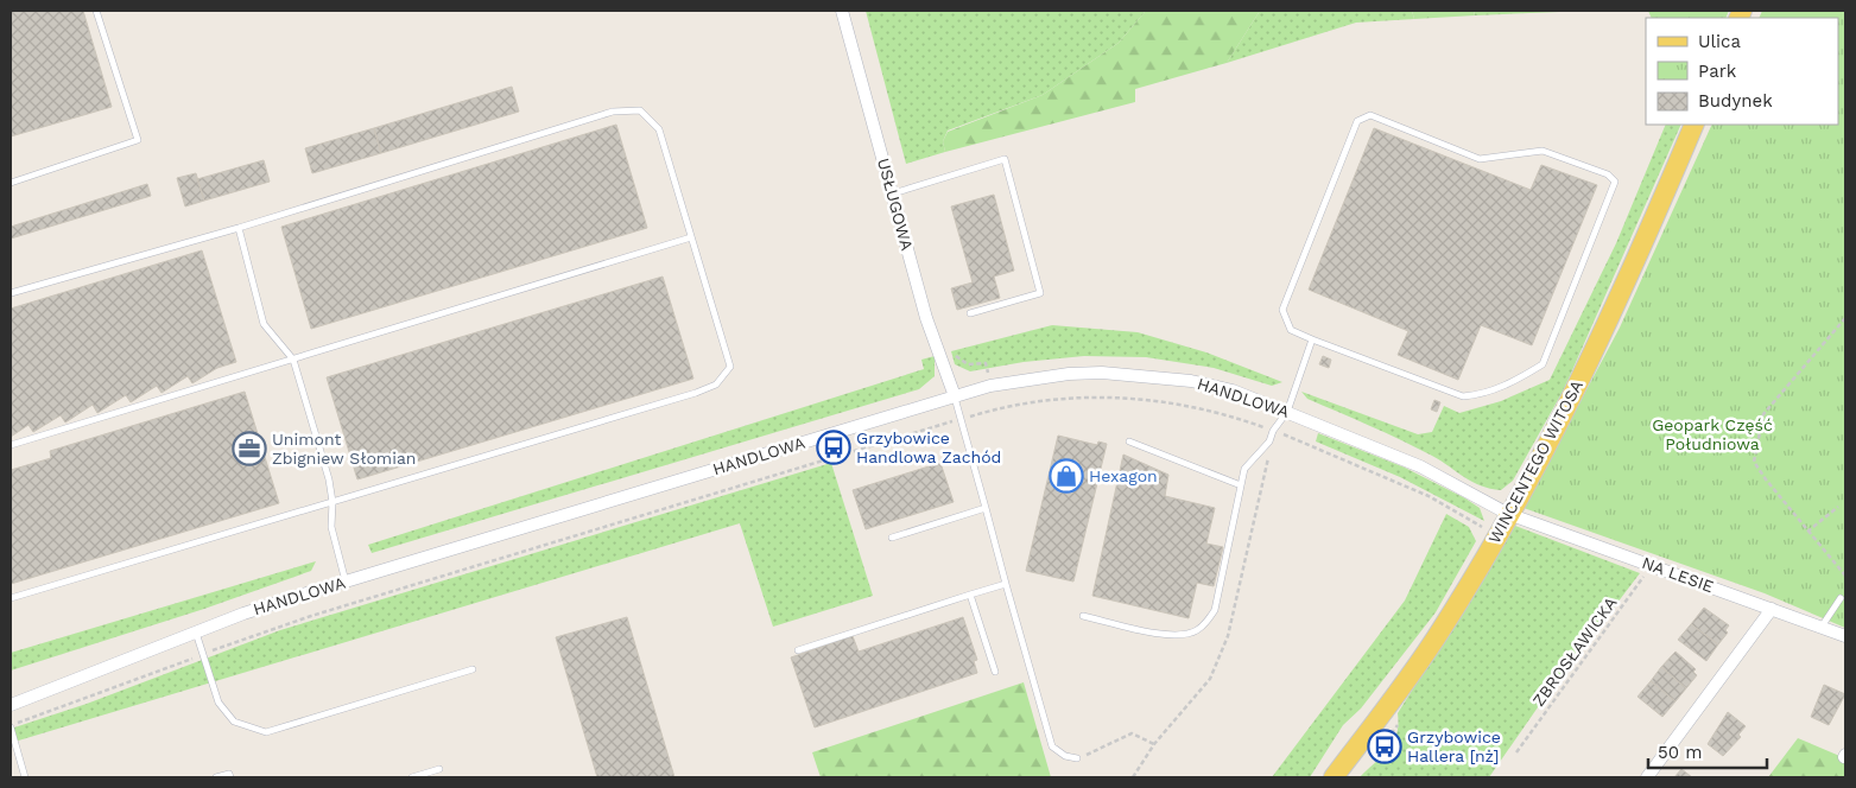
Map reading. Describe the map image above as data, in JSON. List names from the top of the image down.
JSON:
{
  "streets": {
    "main road": ["WINCENTEGO WITOSA"],
    "street": ["USŁUGOWA", "HANDLOWA", "NA LESIE"],
    "path": ["ZBROSŁAWICKA"]
  },
  "crossings": [
    ["USŁUGOWA", "HANDLOWA"],
    ["HANDLOWA", "WINCENTEGO WITOSA"],
    ["HANDLOWA", "NA LESIE"],
    ["WINCENTEGO WITOSA", "NA LESIE"],
    ["NA LESIE", "ZBROSŁAWICKA"]
  ],
  "parks": ["Geopark Część Południowa"],
  "places": {
    "bus stop": ["Grzybowice Handlowa Zachód", "Grzybowice Hallera [nż]"],
    "office": ["Unimont Zbigniew Słomian"],
    "shop": ["Hexagon"]
  },
  "legend": ["Ulica", "Park", "Budynek"],
  "scale_bar": "50 m"
}
